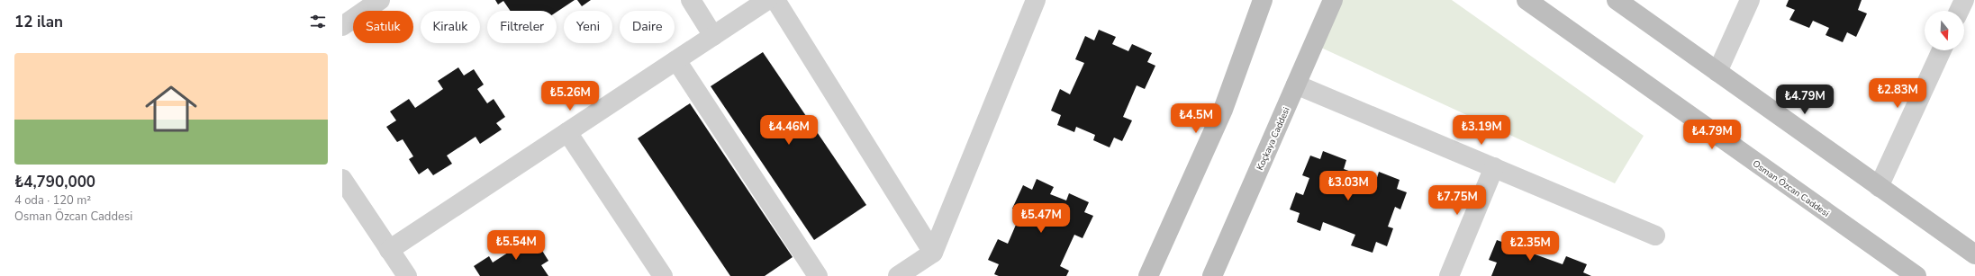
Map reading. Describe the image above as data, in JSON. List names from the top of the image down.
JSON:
{
  "streets": {
    "main road": ["Koçkaya Caddesi", "Osman Özcan Caddesi"]
  },
  "north": "bottom",
  "page": {
    "heading": "12 ilan",
    "chip": [
      "Satılık",
      "Kiralık",
      "Filtreler",
      "Yeni",
      "Daire"
    ],
    "list": [
      {
        "name": "₺4,790,000",
        "note": "4 oda · 120 m² · Osman Özcan Caddesi"
      }
    ],
    "price": [
      "₺2.83M",
      "₺5.26M",
      "₺4.79M",
      "₺4.5M",
      "₺4.46M",
      "₺3.19M",
      "₺4.79M",
      "₺3.03M",
      "₺7.75M",
      "₺5.47M",
      "₺5.54M",
      "₺2.35M"
    ]
  }
}
